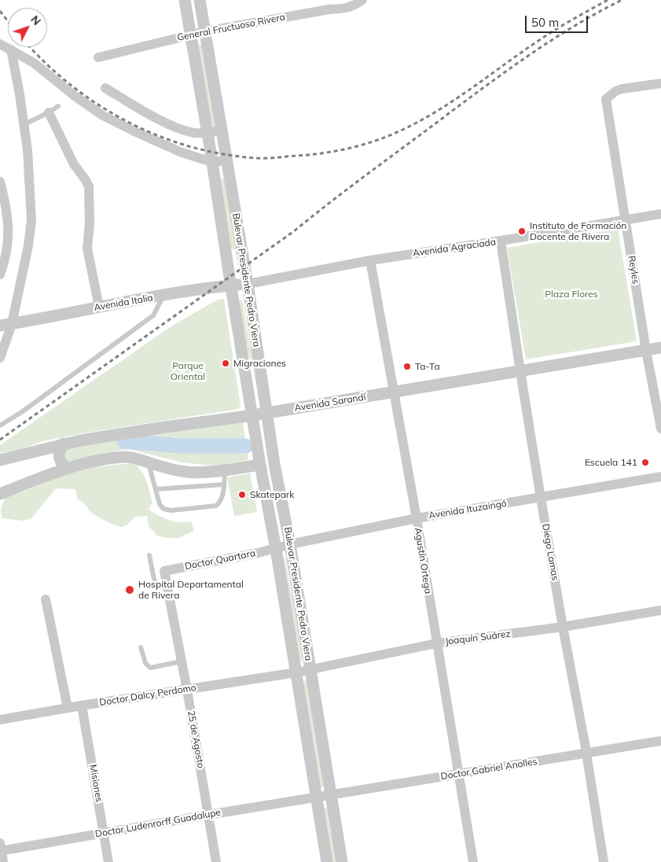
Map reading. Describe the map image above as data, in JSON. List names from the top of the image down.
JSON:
{
  "streets": {
    "street": [
      "General Fructuoso Rivera",
      "Avenida Agraciada",
      "Reyles",
      "Bulevar Presidente Pedro Viera",
      "Avenida Italia",
      "Avenida Sarandí",
      "Avenida Ituzaingó",
      "Diego Lamas",
      "Doctor Quartara",
      "Agustín Ortega",
      "Joaquín Suárez",
      "Doctor Dalcy Perdomo",
      "25 de Agosto",
      "Doctor Gabriel Anolles",
      "Misiones",
      "Doctor Ludenrorff Guadalupe"
    ]
  },
  "crossings": [
    ["General Fructuoso Rivera", "Bulevar Presidente Pedro Viera"],
    ["Avenida Agraciada", "Reyles"],
    ["Avenida Agraciada", "Bulevar Presidente Pedro Viera"],
    ["Avenida Agraciada", "Avenida Italia"],
    ["Avenida Agraciada", "Diego Lamas"],
    ["Avenida Agraciada", "Agustín Ortega"],
    ["Reyles", "Avenida Sarandí"],
    ["Bulevar Presidente Pedro Viera", "Avenida Italia"],
    ["Bulevar Presidente Pedro Viera", "Avenida Sarandí"],
    ["Bulevar Presidente Pedro Viera", "Avenida Ituzaingó"],
    ["Bulevar Presidente Pedro Viera", "Doctor Quartara"],
    ["Bulevar Presidente Pedro Viera", "Joaquín Suárez"],
    ["Bulevar Presidente Pedro Viera", "Doctor Dalcy Perdomo"],
    ["Bulevar Presidente Pedro Viera", "Doctor Gabriel Anolles"],
    ["Bulevar Presidente Pedro Viera", "Doctor Ludenrorff Guadalupe"],
    ["Avenida Sarandí", "Diego Lamas"],
    ["Avenida Sarandí", "Agustín Ortega"],
    ["Avenida Ituzaingó", "Diego Lamas"],
    ["Avenida Ituzaingó", "Doctor Quartara"],
    ["Avenida Ituzaingó", "Agustín Ortega"],
    ["Diego Lamas", "Joaquín Suárez"],
    ["Diego Lamas", "Doctor Gabriel Anolles"],
    ["Doctor Quartara", "25 de Agosto"],
    ["Agustín Ortega", "Joaquín Suárez"],
    ["Agustín Ortega", "Doctor Gabriel Anolles"],
    ["Joaquín Suárez", "Doctor Dalcy Perdomo"],
    ["Doctor Dalcy Perdomo", "25 de Agosto"],
    ["Doctor Dalcy Perdomo", "Misiones"],
    ["25 de Agosto", "Doctor Ludenrorff Guadalupe"],
    ["Doctor Gabriel Anolles", "Doctor Ludenrorff Guadalupe"],
    ["Misiones", "Doctor Ludenrorff Guadalupe"]
  ],
  "parks": ["Plaza Flores", "Parque Oriental"],
  "places": [
    "Instituto de Formación Docente de Rivera",
    "Migraciones",
    "Ta-Ta",
    "Escuela 141",
    "Skatepark",
    "Hospital Departamental de Rivera"
  ],
  "scale_bar": "50 m",
  "north": "top right"
}
